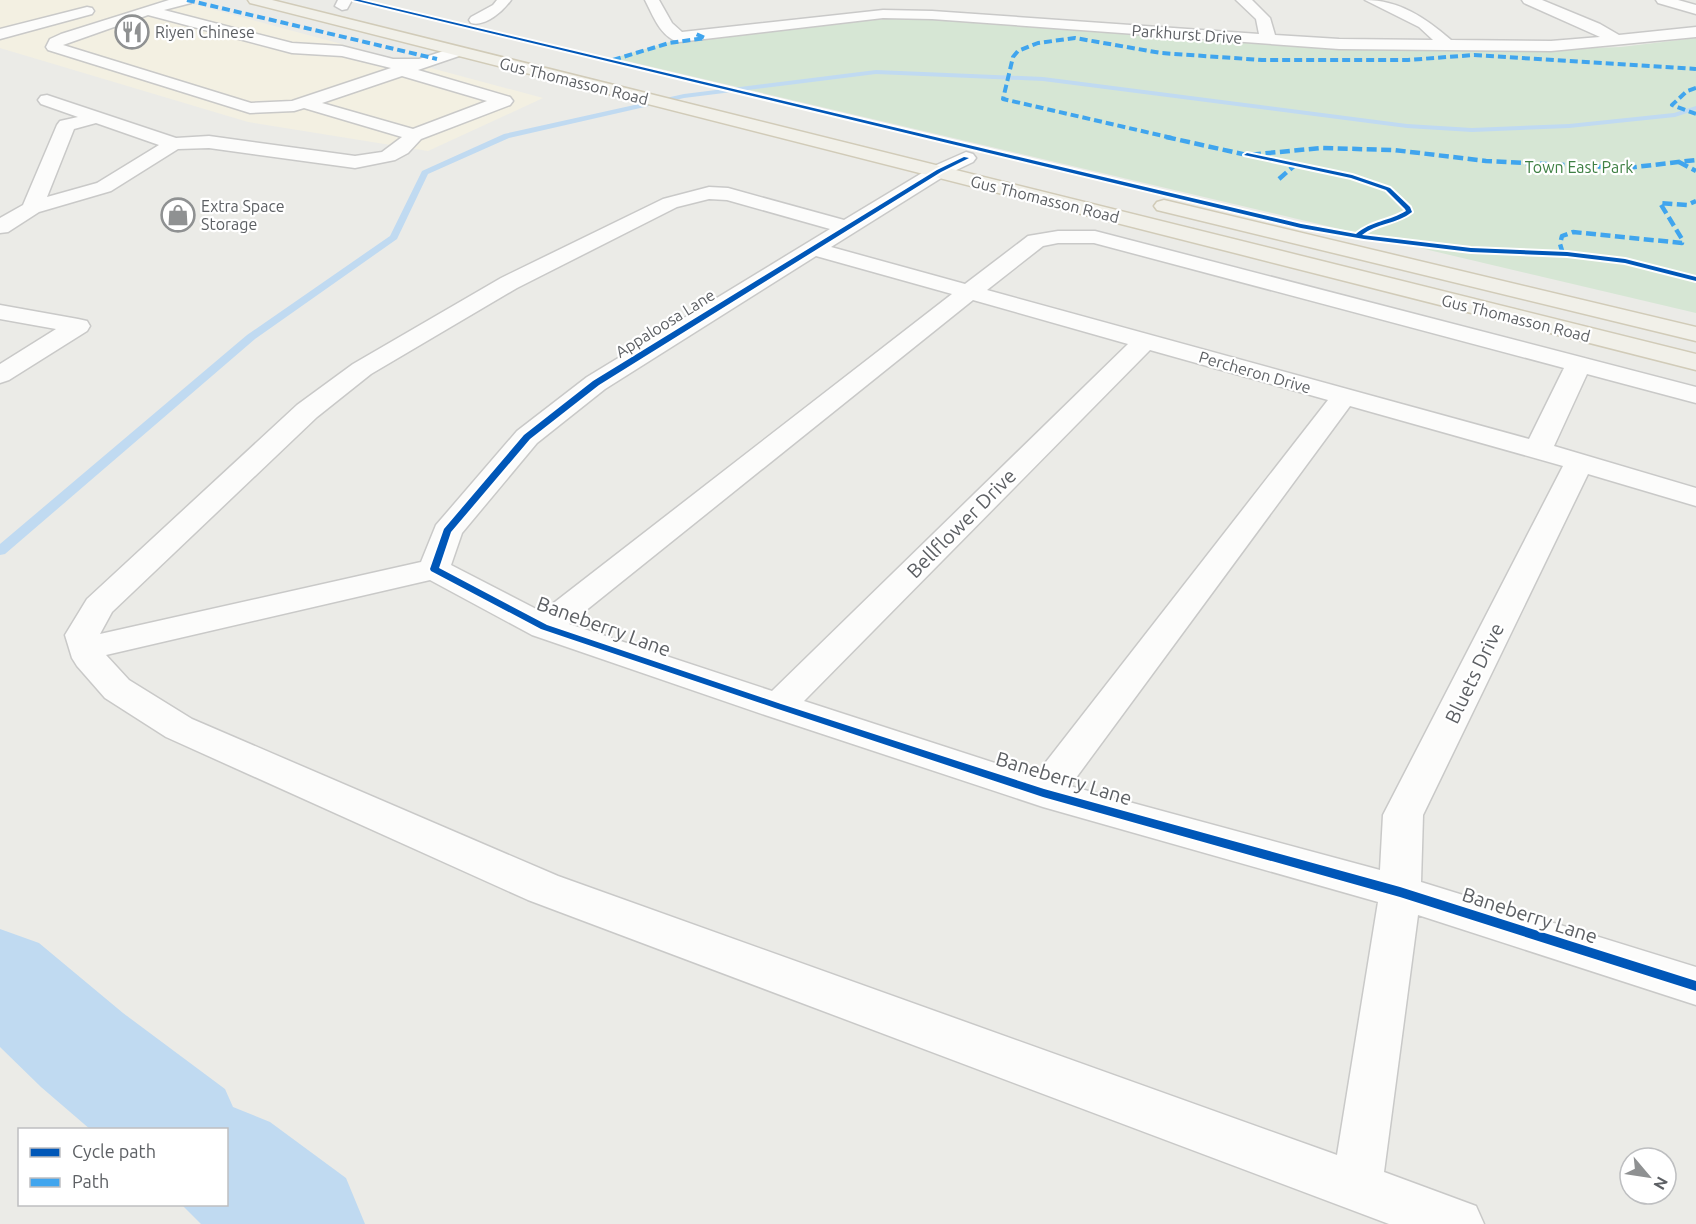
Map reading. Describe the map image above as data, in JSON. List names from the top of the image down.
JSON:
{
  "streets": {
    "main road": ["Gus Thomasson Road"],
    "street": [
      "Parkhurst Drive",
      "Appaloosa Lane",
      "Percheron Drive",
      "Bellflower Drive",
      "Baneberry Lane",
      "Bluets Drive"
    ]
  },
  "crossings": [
    ["Gus Thomasson Road", "Appaloosa Lane"],
    ["Appaloosa Lane", "Percheron Drive"],
    ["Appaloosa Lane", "Baneberry Lane"],
    ["Percheron Drive", "Bellflower Drive"],
    ["Percheron Drive", "Bluets Drive"],
    ["Bellflower Drive", "Baneberry Lane"],
    ["Baneberry Lane", "Bluets Drive"]
  ],
  "parks": ["Town East Park"],
  "places": {
    "restaurant": ["Riyen Chinese"],
    "shop": ["Extra Space Storage"]
  },
  "legend": ["Cycle path", "Path"],
  "north": "bottom right"
}
